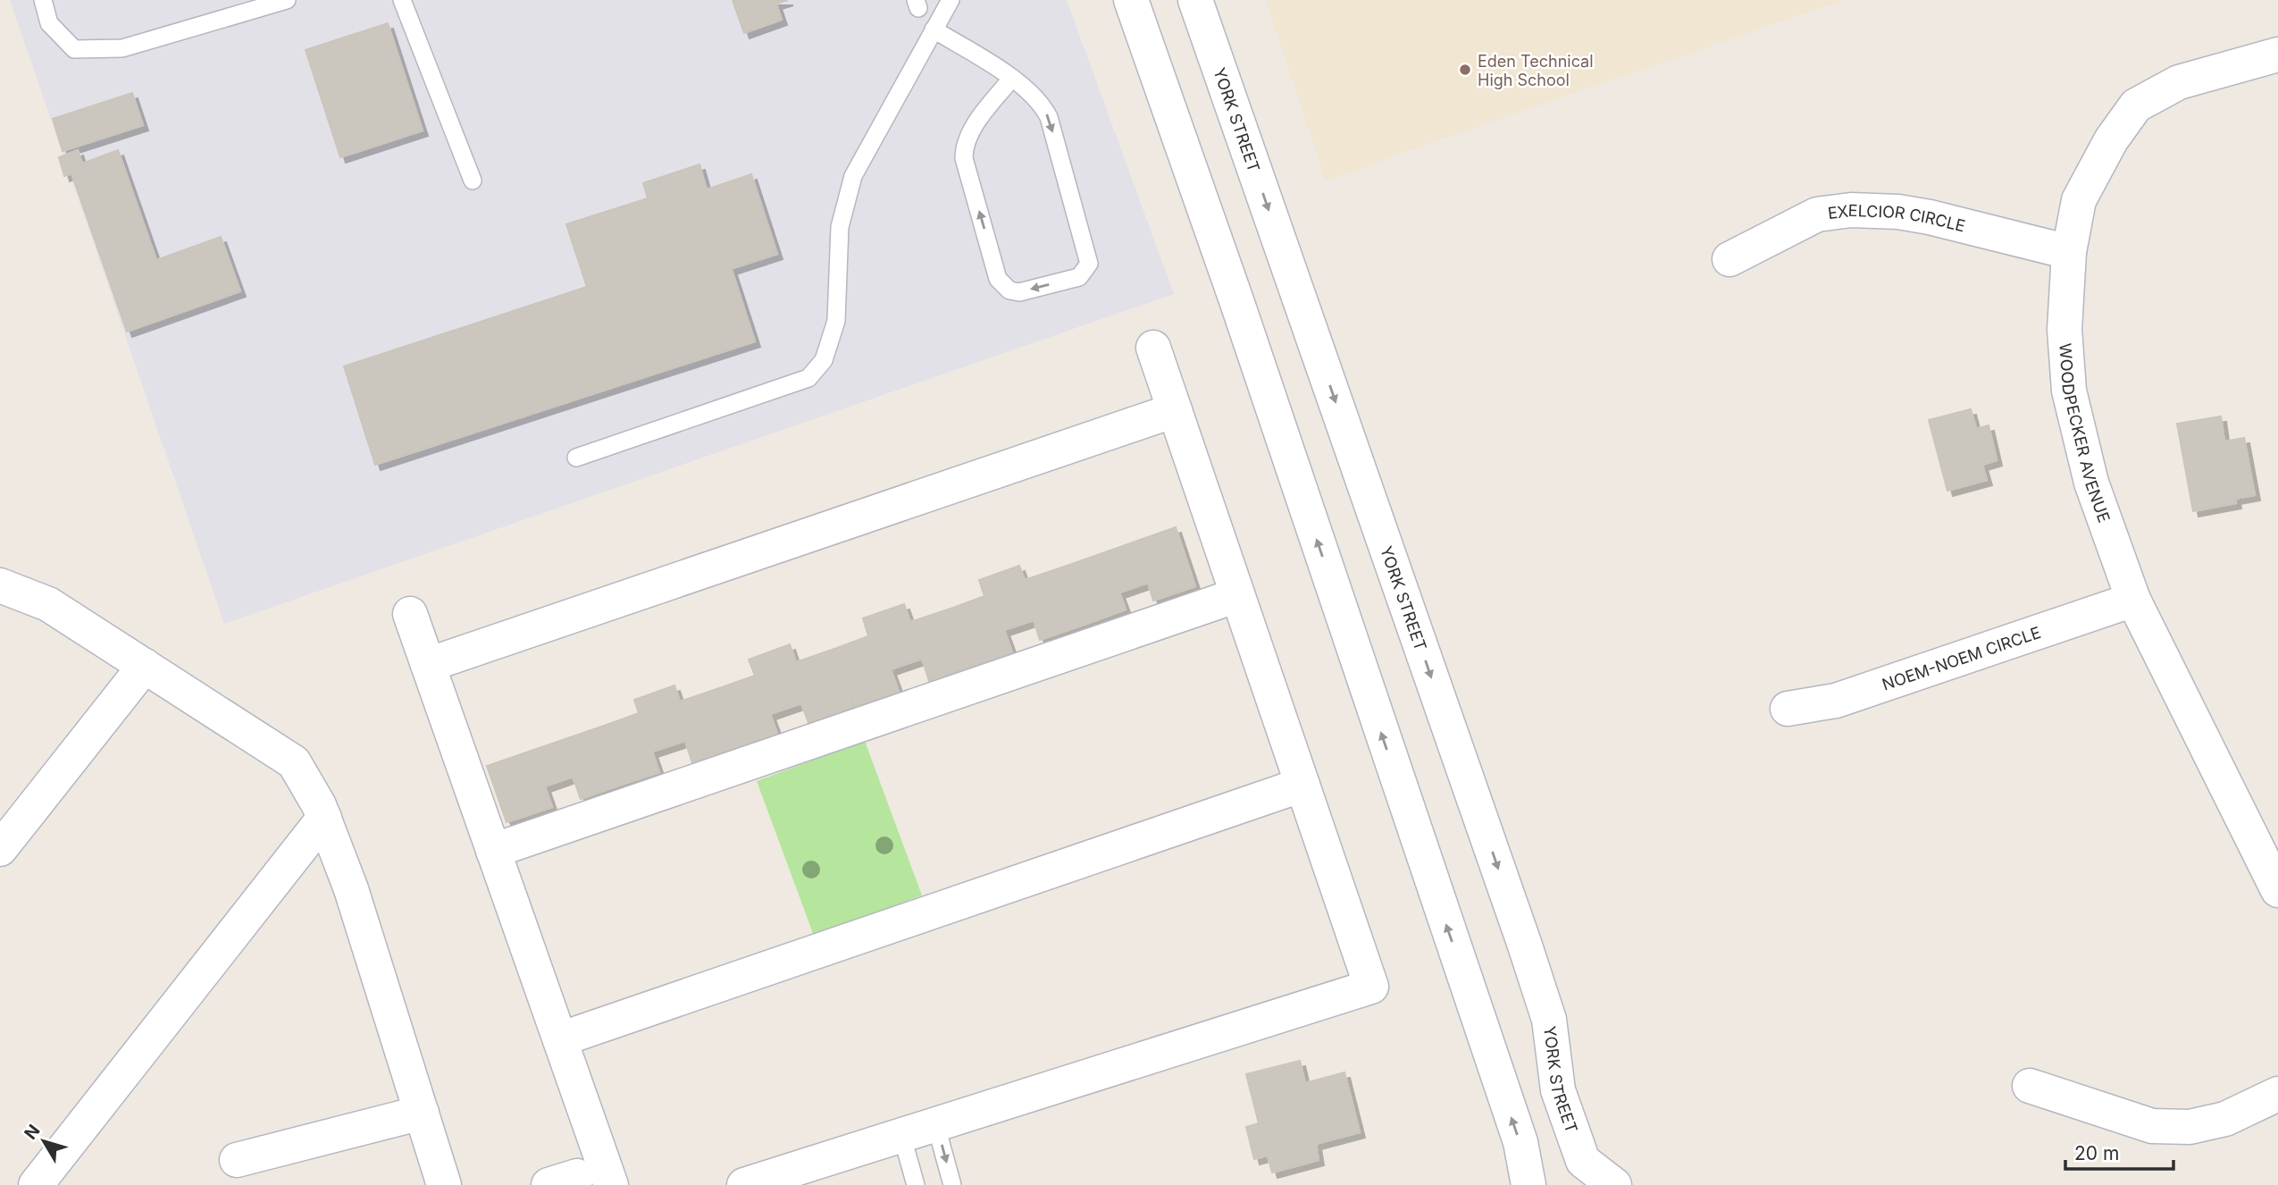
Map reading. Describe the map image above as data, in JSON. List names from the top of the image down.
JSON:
{
  "streets": {
    "street": [
      "YORK STREET",
      "EXELCIOR CIRCLE",
      "WOODPECKER AVENUE",
      "NOEM-NOEM CIRCLE"
    ]
  },
  "crossings": [
    ["EXELCIOR CIRCLE", "WOODPECKER AVENUE"],
    ["WOODPECKER AVENUE", "NOEM-NOEM CIRCLE"]
  ],
  "places": ["Eden Technical High School"],
  "scale_bar": "20 m",
  "north": "top left"
}
